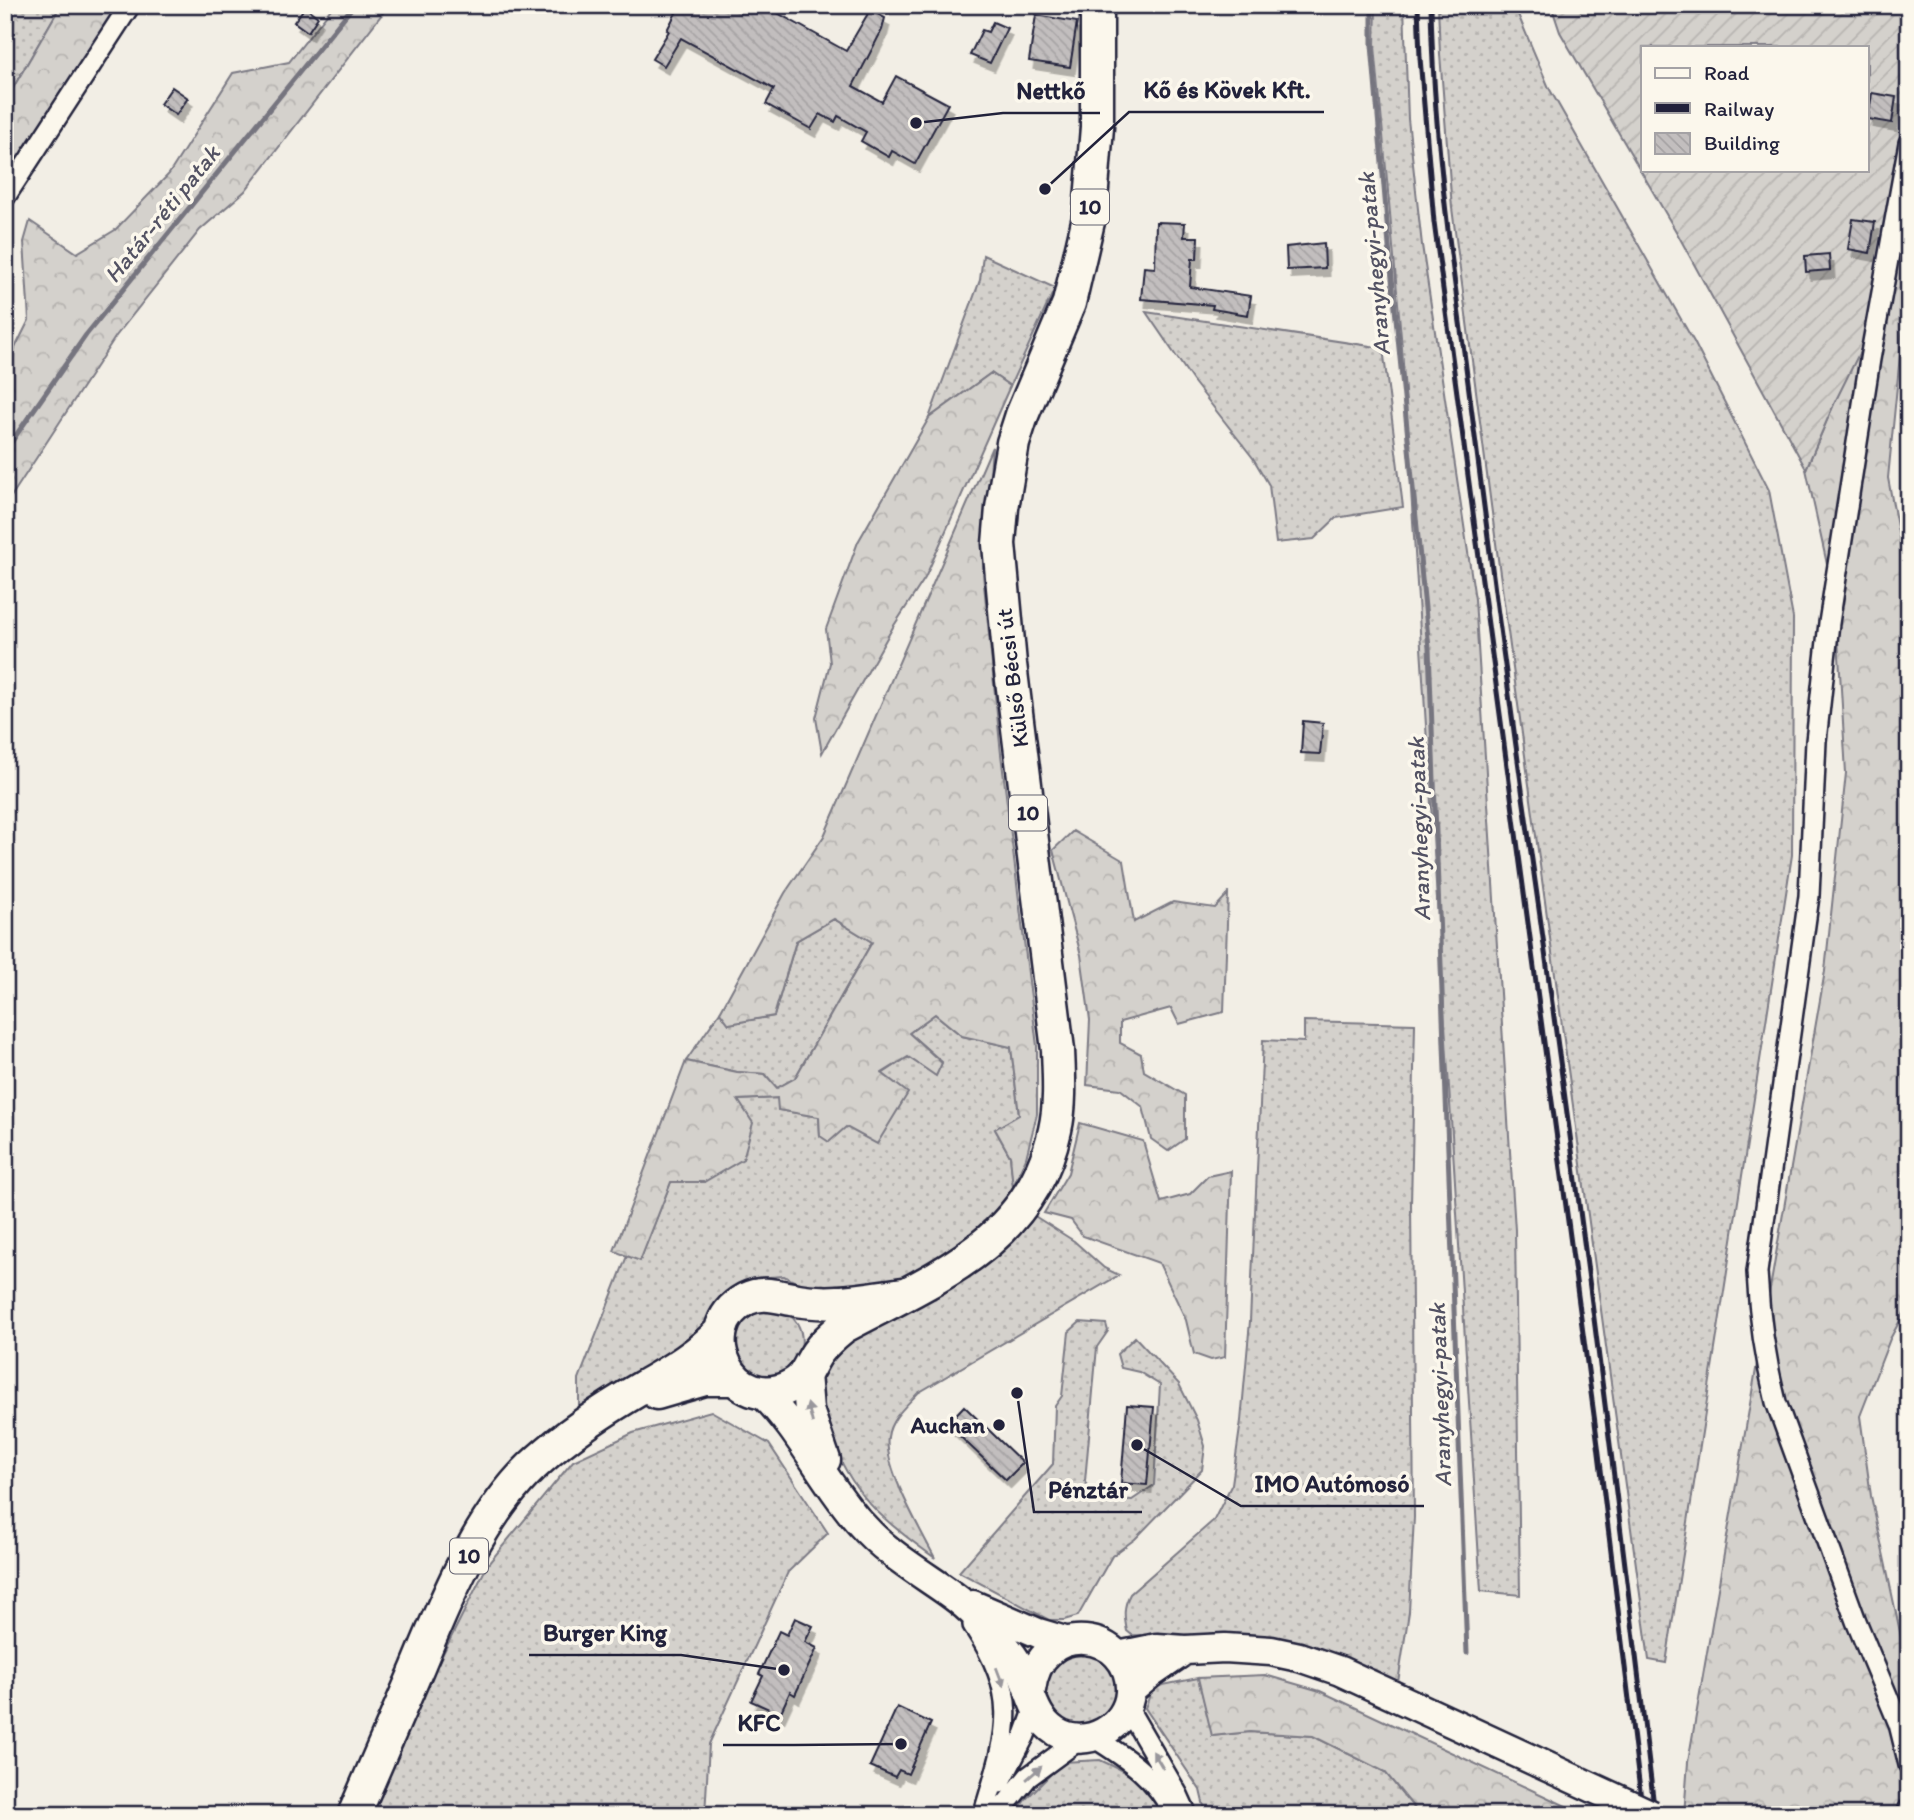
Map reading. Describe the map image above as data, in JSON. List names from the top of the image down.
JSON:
{
  "streets": {
    "main road": ["10", "Külső Bécsi út"]
  },
  "crossings": [
    ["10", "Külső Bécsi út"]
  ],
  "water": ["Határ-réti patak", "Aranyhegyi-patak"],
  "places": [
    "Nettkő",
    "Kő és Kövek Kft.",
    "Pénztár",
    "Auchan",
    "IMO Autómosó",
    "Burger King",
    "KFC"
  ],
  "legend": ["Road", "Railway", "Building"]
}
